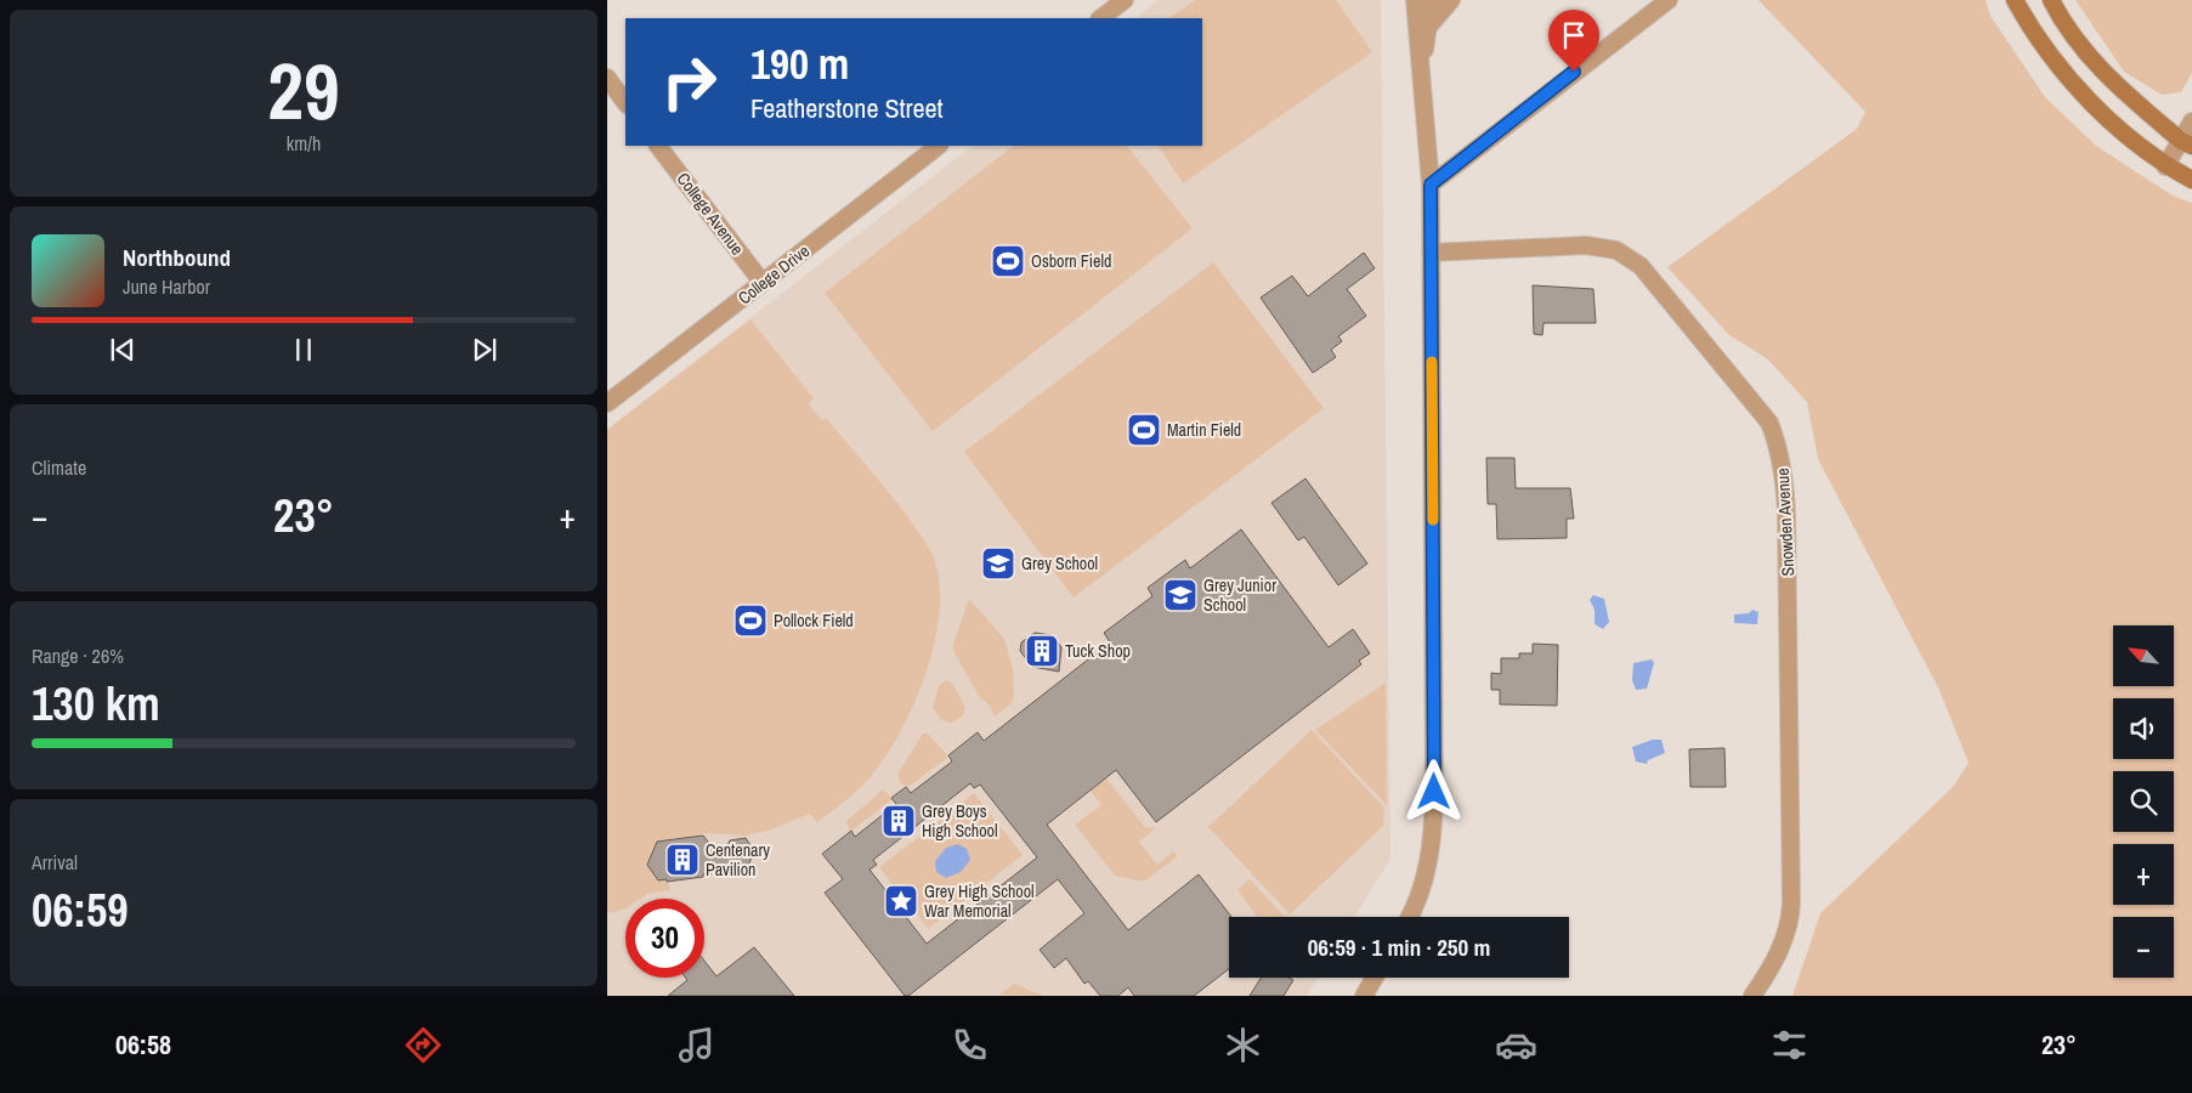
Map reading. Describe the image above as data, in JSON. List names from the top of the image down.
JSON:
{
  "streets": {
    "street": ["College Avenue", "College Drive", "Snowden Avenue"]
  },
  "crossings": [
    ["College Avenue", "College Drive"]
  ],
  "places": {
    "sports": ["Osborn Field", "Martin Field", "Pollock Field"],
    "school or university": ["Grey School", "Grey Junior School"],
    "building": ["Tuck Shop", "Grey Boys High School", "Centenary Pavilion"],
    "place": ["Grey High School War Memorial"]
  },
  "north": "top left",
  "page": {
    "tile": [
      ["29", "km/h"],
      "Climate",
      ["Range · 26%", "130 km"],
      ["Arrival", "06:59"]
    ],
    "turn": ["190 m", "Featherstone Street"],
    "song": ["Northbound", "June Harbor"],
    "heat": ["−", "23°", "+"],
    "map_buttons": ["+", "−"],
    "limit": "30",
    "trip": "06:59 · 1 min · 250 m",
    "tabs": ["06:58", "23°"]
  }
}
